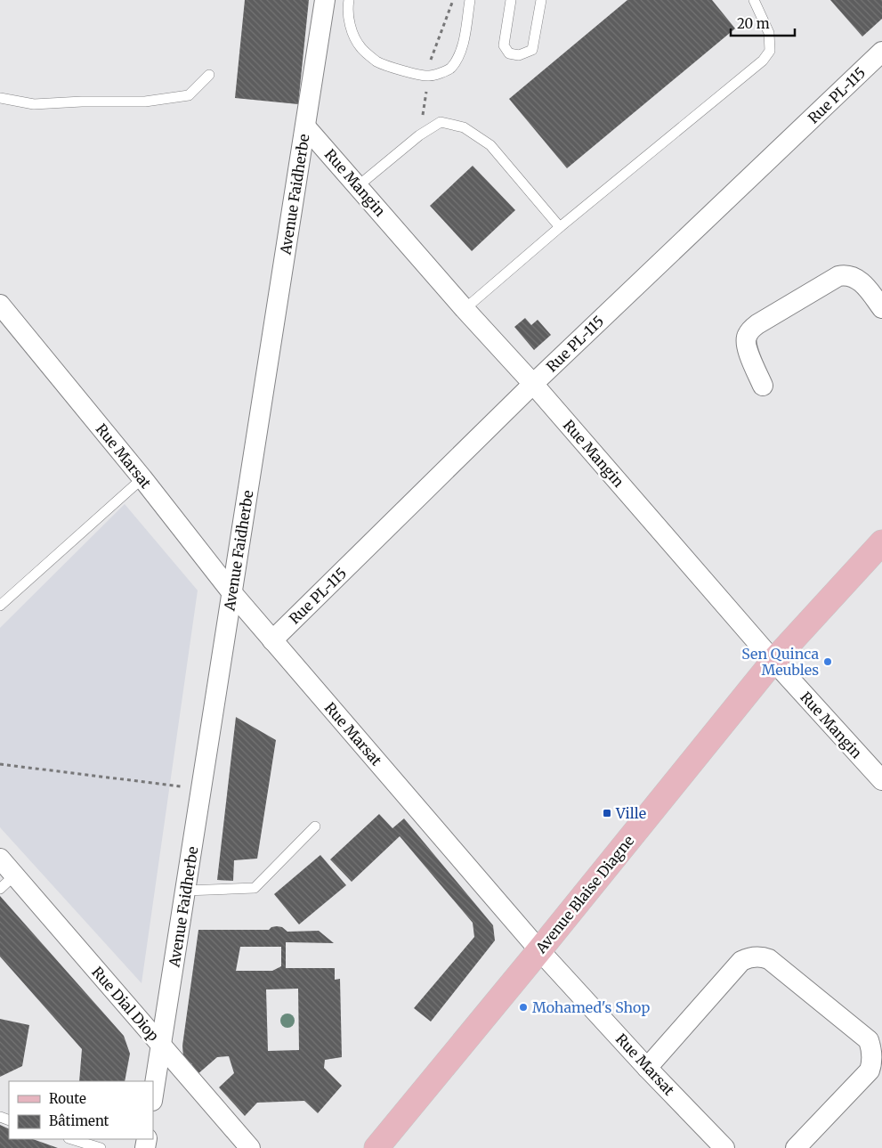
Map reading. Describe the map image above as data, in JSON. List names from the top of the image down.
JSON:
{
  "streets": {
    "main road": ["Avenue Blaise Diagne"],
    "street": [
      "Rue PL-115",
      "Rue Mangin",
      "Avenue Faidherbe",
      "Rue Marsat",
      "Rue Dial Diop"
    ]
  },
  "crossings": [
    ["Rue PL-115", "Rue Mangin"],
    ["Rue PL-115", "Rue Marsat"],
    ["Rue Mangin", "Avenue Faidherbe"],
    ["Rue Mangin", "Avenue Blaise Diagne"],
    ["Avenue Faidherbe", "Rue Marsat"],
    ["Avenue Faidherbe", "Rue Dial Diop"],
    ["Rue Marsat", "Avenue Blaise Diagne"]
  ],
  "places": {
    "other": ["Sen Quinca Meubles", "Mohamed's Shop"],
    "transit": ["Ville"]
  },
  "legend": ["Route", "Bâtiment"],
  "scale_bar": "20 m"
}
